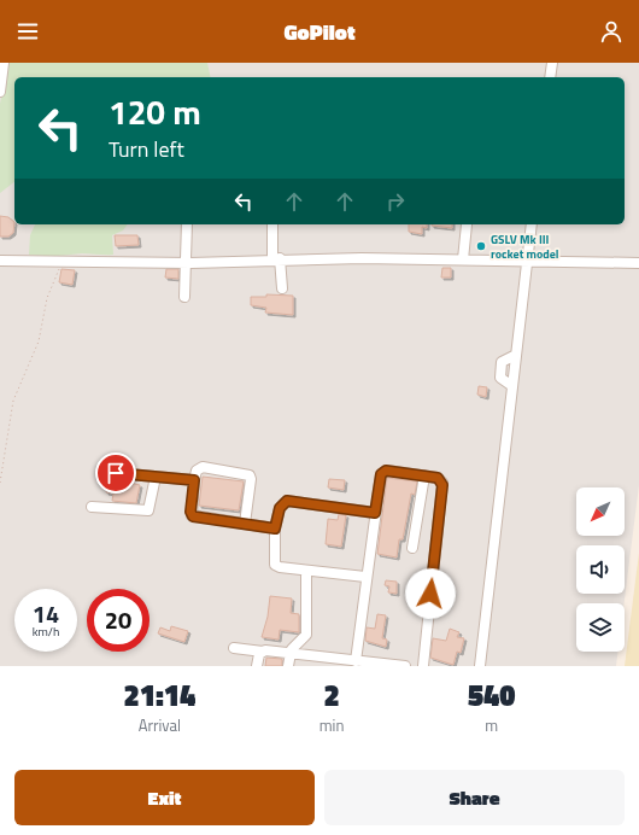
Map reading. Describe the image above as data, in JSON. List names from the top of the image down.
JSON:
{
  "places": ["GSLV Mk III rocket model"],
  "north": "bottom left",
  "page": {
    "header": "GoPilot",
    "turn": ["120 m", "Turn left"],
    "speed": "14 km/h",
    "limit": "20",
    "eta": [
      "21:14",
      "Arrival",
      "2",
      "min",
      "540",
      "m"
    ],
    "buttons": ["Exit", "Share"]
  }
}
